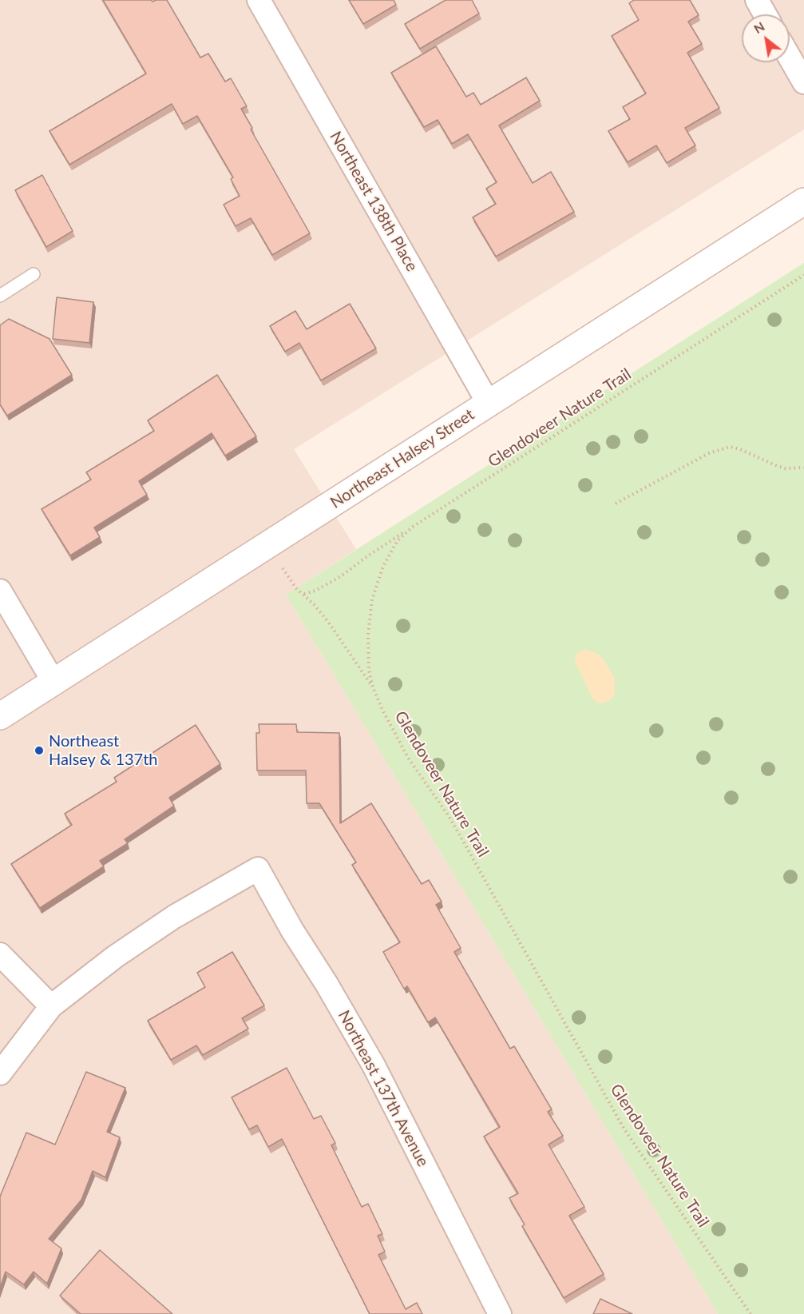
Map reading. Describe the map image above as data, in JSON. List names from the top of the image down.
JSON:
{
  "streets": {
    "main road": ["Northeast Halsey Street"],
    "street": ["Northeast 138th Place", "Northeast 137th Avenue"],
    "path": ["Glendoveer Nature Trail"]
  },
  "crossings": [
    ["Northeast 138th Place", "Northeast Halsey Street"]
  ],
  "places": ["Northeast Halsey & 137th"],
  "north": "top left"
}
